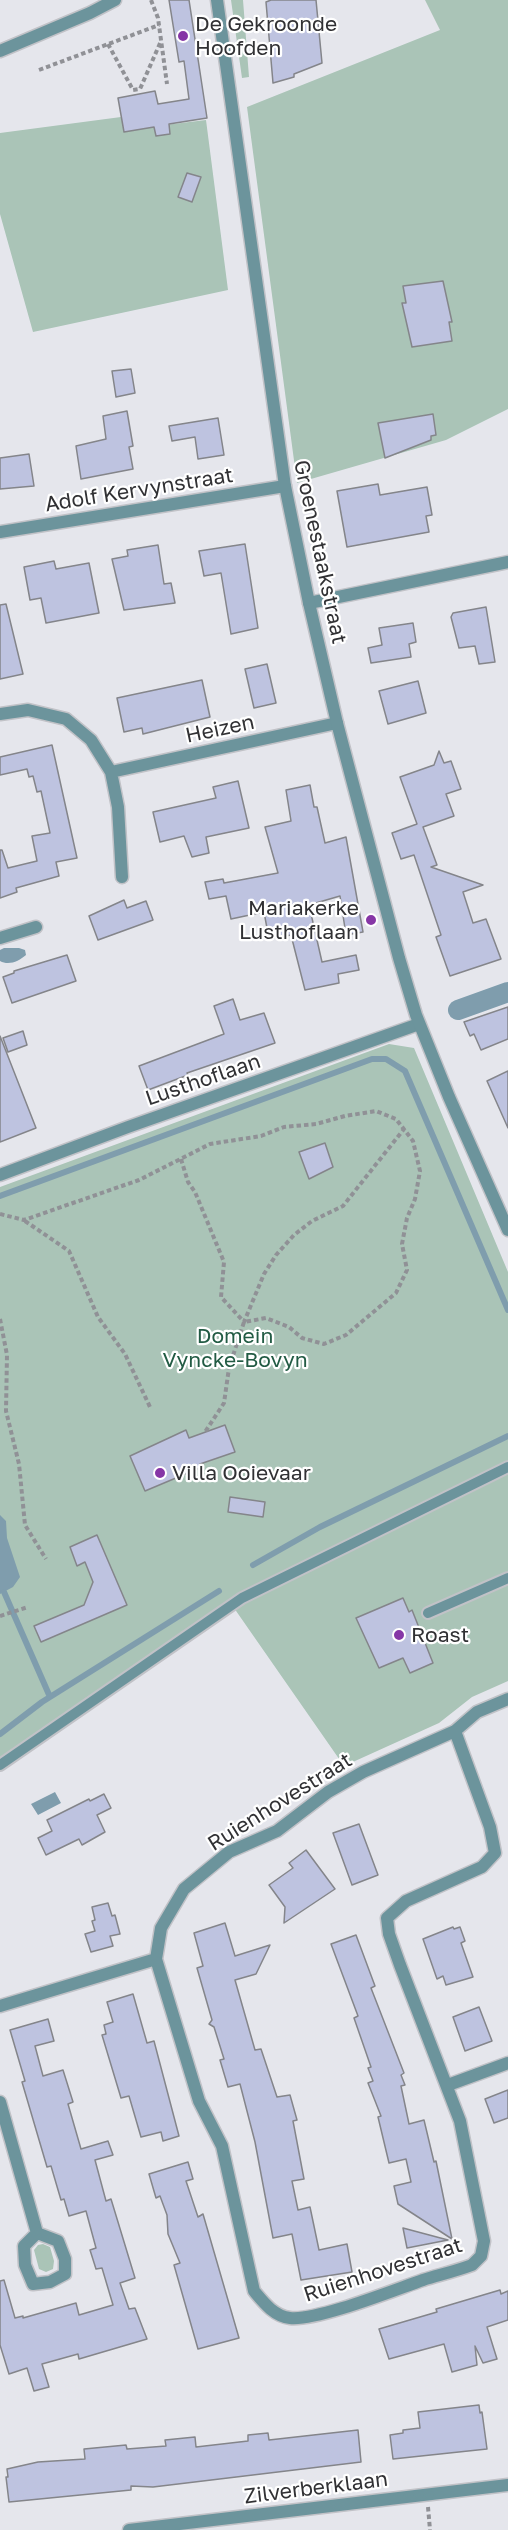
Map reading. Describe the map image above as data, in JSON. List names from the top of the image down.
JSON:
{
  "streets": {
    "street": [
      "Adolf Kervynstraat",
      "Groenestaakstraat",
      "Heizen",
      "Lusthoflaan",
      "Ruienhovestraat",
      "Zilverberklaan"
    ]
  },
  "crossings": [
    ["Adolf Kervynstraat", "Groenestaakstraat"],
    ["Groenestaakstraat", "Heizen"],
    ["Groenestaakstraat", "Lusthoflaan"]
  ],
  "parks": ["Domein Vyncke-Bovyn"],
  "places": [
    "De Gekroonde Hoofden",
    "Mariakerke Lusthoflaan",
    "Villa Ooievaar",
    "Roast"
  ]
}
